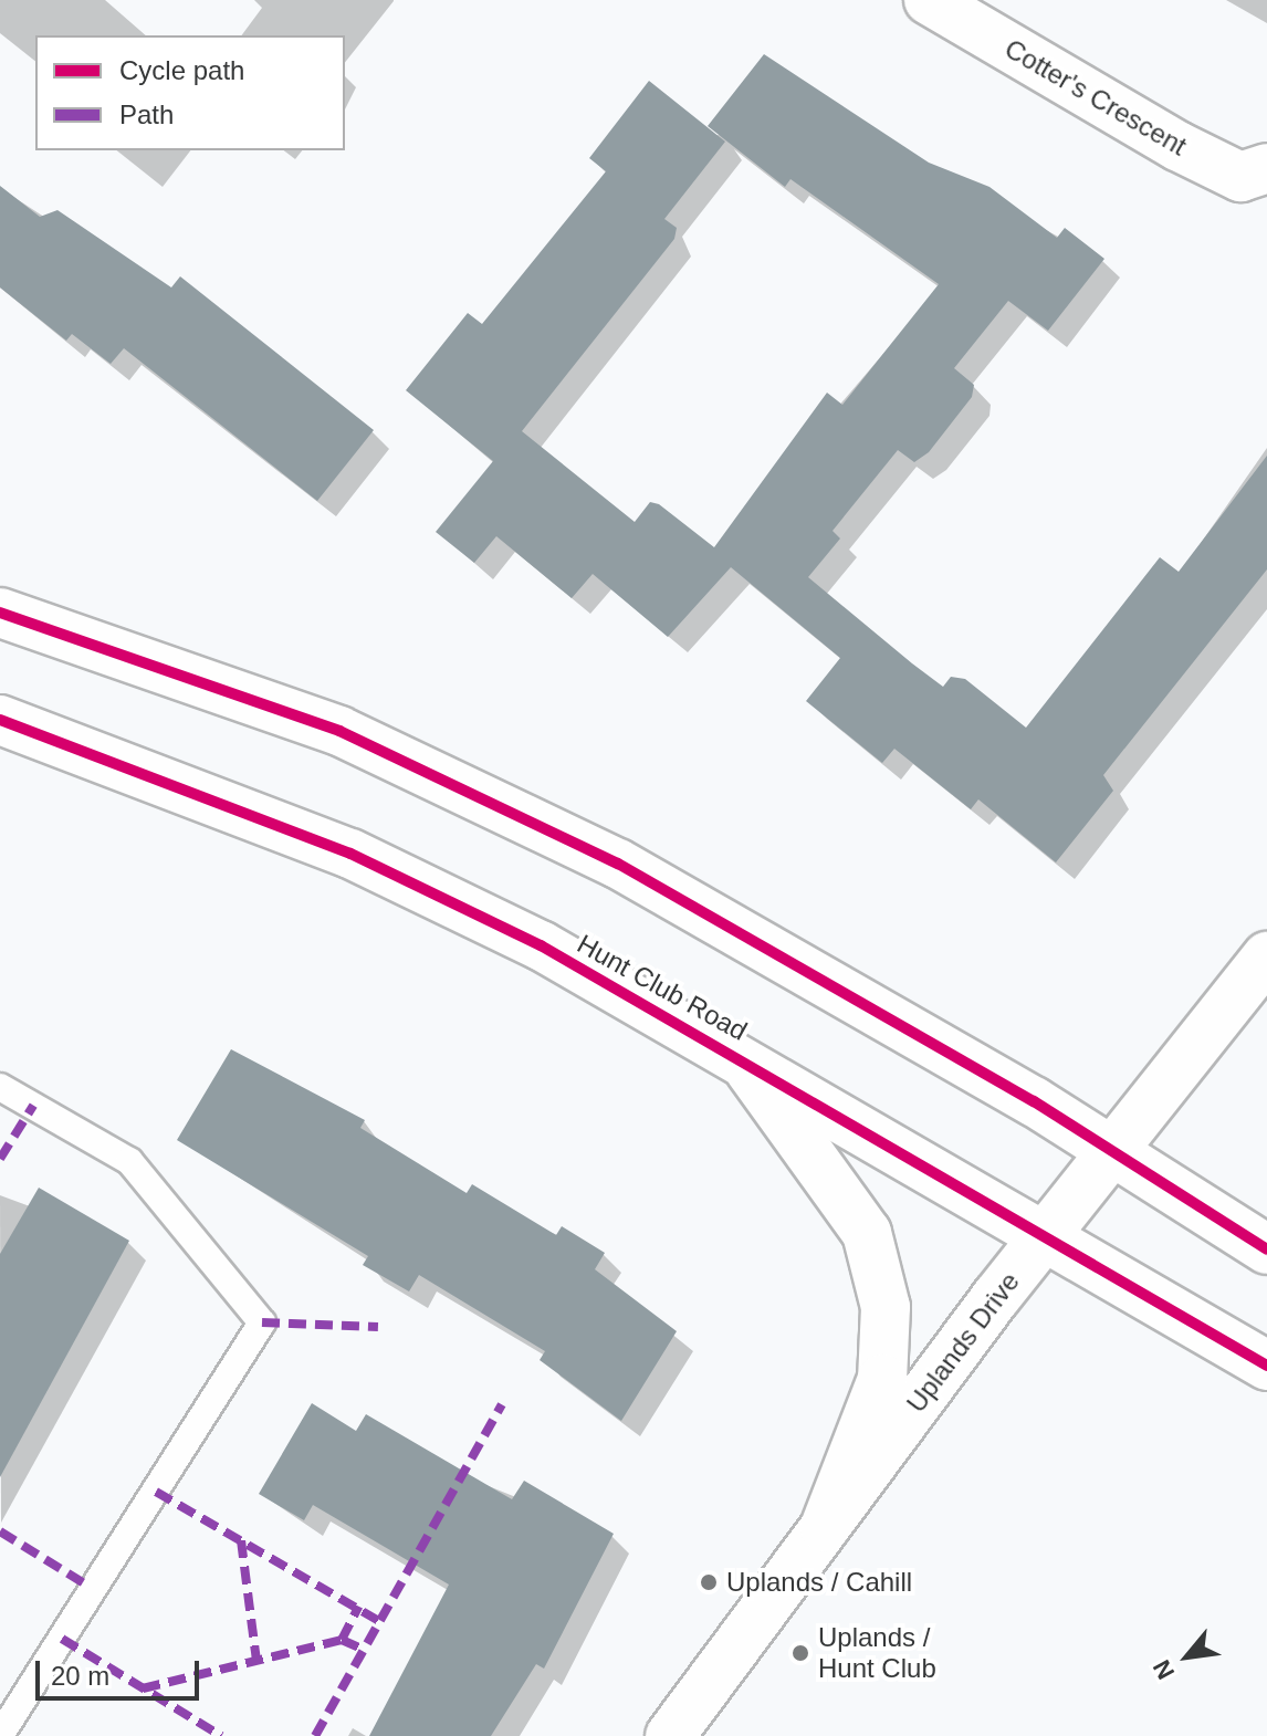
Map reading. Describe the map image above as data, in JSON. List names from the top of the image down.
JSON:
{
  "streets": {
    "main road": ["Cotter's Crescent", "Hunt Club Road", "Uplands Drive"]
  },
  "crossings": [
    ["Hunt Club Road", "Uplands Drive"]
  ],
  "places": ["Uplands / Cahill", "Uplands / Hunt Club"],
  "legend": ["Cycle path", "Path"],
  "scale_bar": "20 m",
  "north": "bottom left"
}
